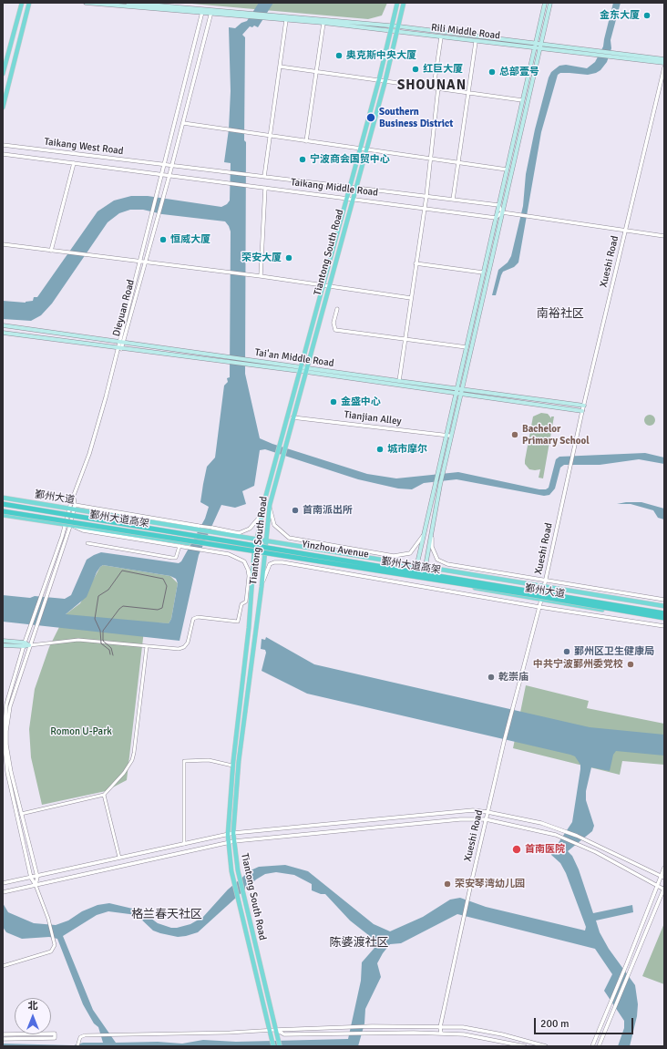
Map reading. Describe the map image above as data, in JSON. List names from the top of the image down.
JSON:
{
  "streets": {
    "highway": ["鄞州大道高架", "Yinzhou Avenue"],
    "main road": [
      "Rili Middle Road",
      "Tiantong South Road",
      "Tai'an Middle Road",
      "鄞州大道"
    ],
    "street": [
      "Taikang West Road",
      "Taikang Middle Road",
      "Xueshi Road",
      "Dieyuan Road",
      "Tianjian Alley"
    ]
  },
  "crossings": [
    ["Rili Middle Road", "Tiantong South Road"],
    ["Taikang West Road", "Taikang Middle Road"],
    ["Taikang West Road", "Dieyuan Road"],
    ["Taikang Middle Road", "Tiantong South Road"],
    ["Taikang Middle Road", "Dieyuan Road"],
    ["Tiantong South Road", "Tai'an Middle Road"],
    ["Tiantong South Road", "Tianjian Alley"],
    ["Tiantong South Road", "Yinzhou Avenue"],
    ["Xueshi Road", "Tai'an Middle Road"],
    ["Xueshi Road", "鄞州大道"],
    ["Xueshi Road", "Yinzhou Avenue"],
    ["Dieyuan Road", "Tai'an Middle Road"],
    ["Dieyuan Road", "鄞州大道"],
    ["鄞州大道", "鄞州大道高架"],
    ["鄞州大道", "Yinzhou Avenue"]
  ],
  "districts": [
    "SHOUNAN",
    "南裕社区",
    "格兰春天社区",
    "陈婆渡社区"
  ],
  "parks": ["Romon U-Park"],
  "places": [
    "金东大厦",
    "奥克斯中央大厦",
    "红巨大厦",
    "总部壹号",
    "Southern Business District",
    "宁波商会国贸中心",
    "恒威大厦",
    "荣安大厦",
    "金盛中心",
    "Bachelor Primary School",
    "城市摩尔",
    "首南派出所",
    "鄞州区卫生健康局",
    "中共宁波鄞州委党校",
    "乾崇庙",
    "首南医院",
    "荣安琴湾幼儿园"
  ],
  "scale_bar": "200 m",
  "north": "top"
}
